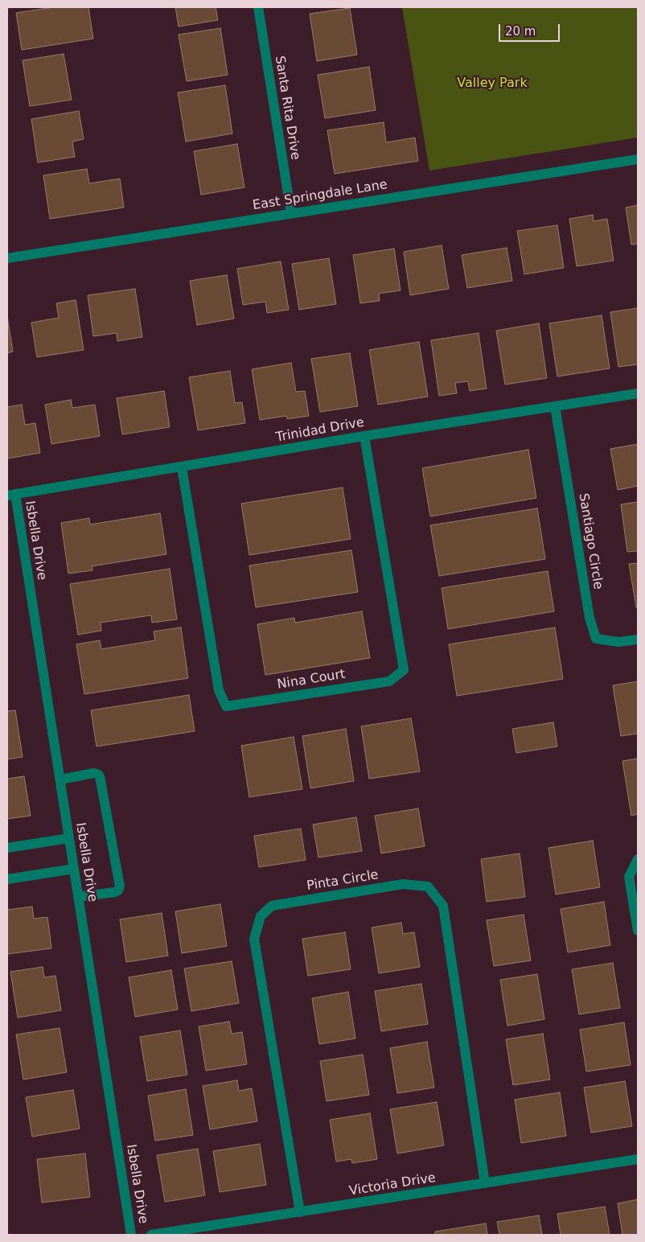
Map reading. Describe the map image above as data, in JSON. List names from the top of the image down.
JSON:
{
  "streets": {
    "street": [
      "Santa Rita Drive",
      "East Springdale Lane",
      "Trinidad Drive",
      "Isbella Drive",
      "Santiago Circle",
      "Nina Court",
      "Pinta Circle",
      "Victoria Drive"
    ]
  },
  "crossings": [
    ["Santa Rita Drive", "East Springdale Lane"],
    ["Trinidad Drive", "Isbella Drive"],
    ["Trinidad Drive", "Santiago Circle"],
    ["Trinidad Drive", "Nina Court"],
    ["Pinta Circle", "Victoria Drive"]
  ],
  "parks": ["Valley Park"],
  "scale_bar": "20 m"
}
